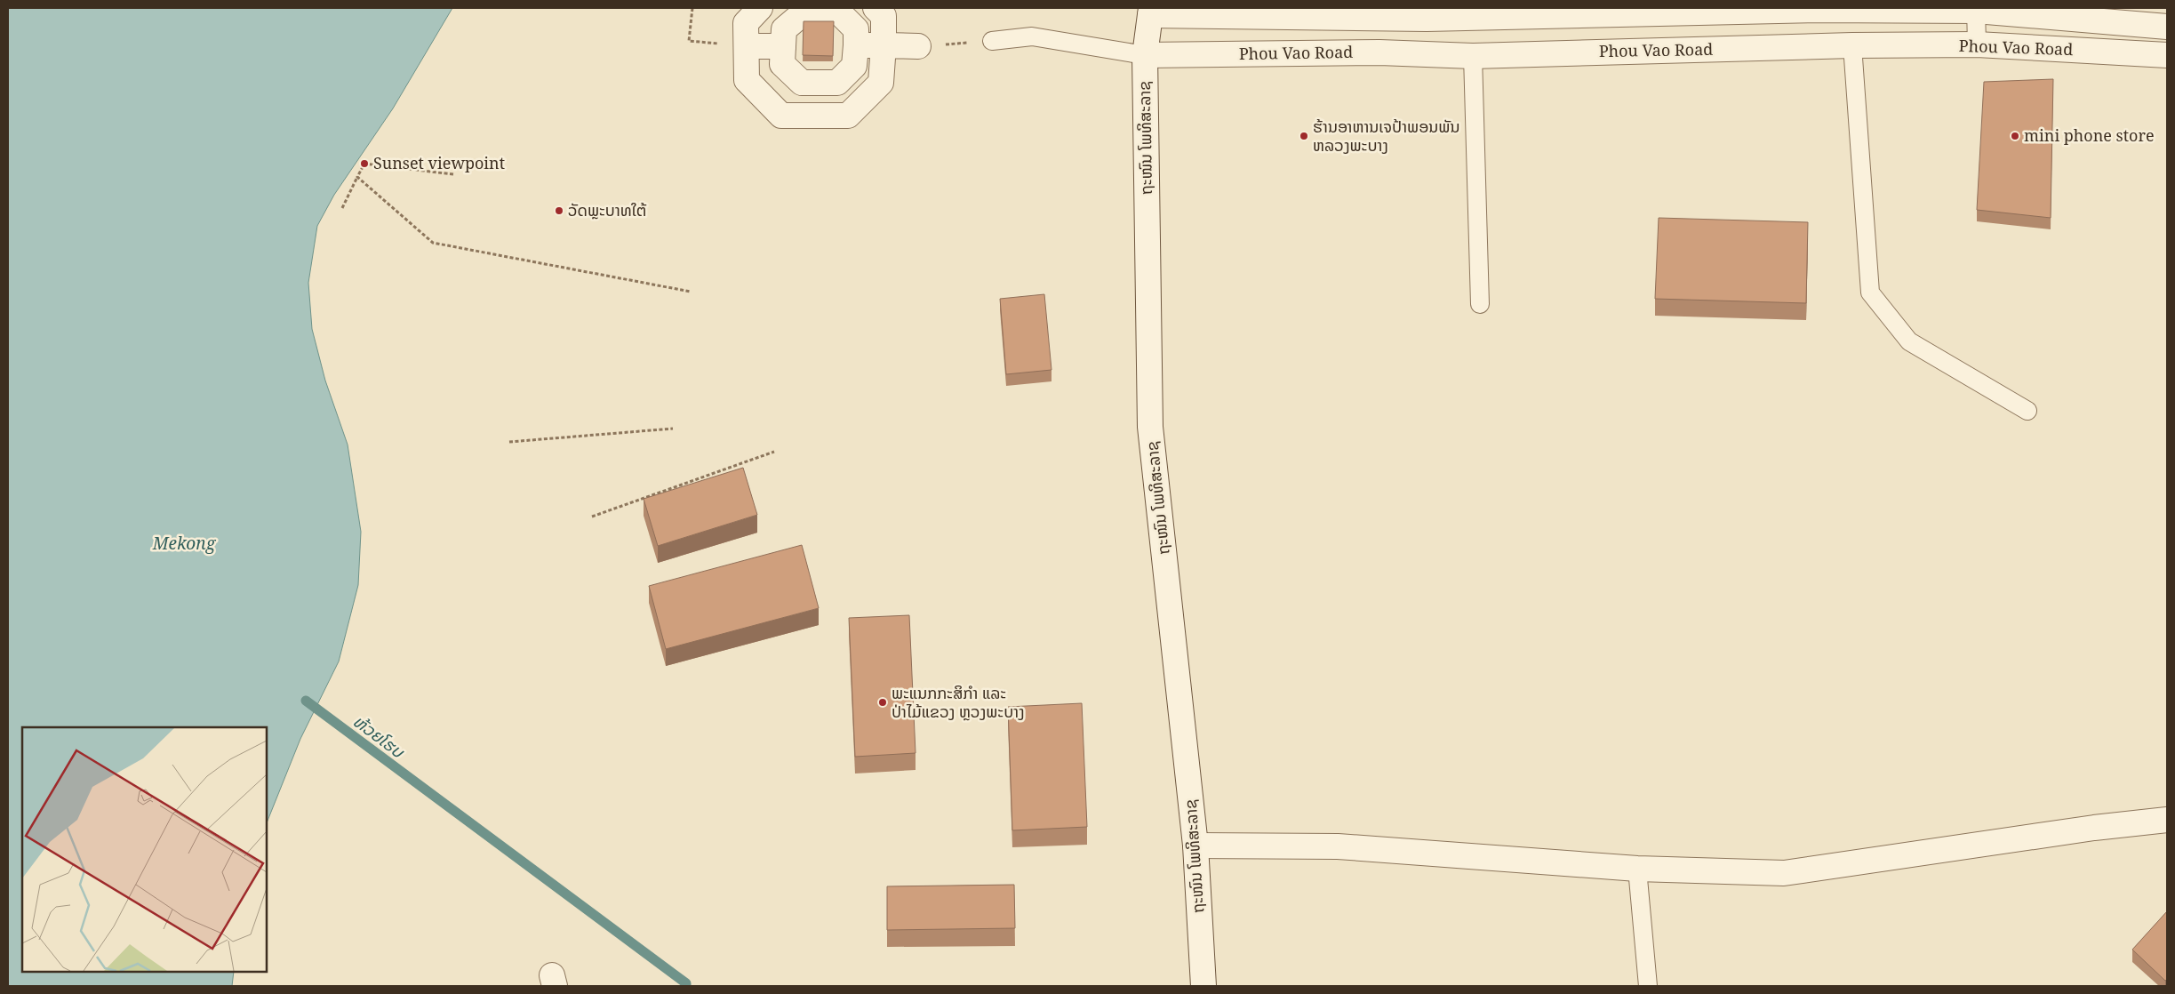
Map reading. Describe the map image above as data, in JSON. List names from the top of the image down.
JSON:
{
  "streets": {
    "street": ["Phou Vao Road", "ຖະໜົນ ໂພທິສະລາຊ"]
  },
  "crossings": [
    ["Phou Vao Road", "ຖະໜົນ ໂພທິສະລາຊ"]
  ],
  "water": ["Mekong", "ຫ້ວຍໂຮບ"],
  "places": [
    "ຮ້ານອາຫານເຈປ້າພອນພັນ ຫລວງພະບາງ",
    "mini phone store",
    "Sunset viewpoint",
    "ວັດພຼະບາທໃຕ້",
    "ພະແນກກະສິກຳ ແລະ ປ່າໄມ້ແຂວງ ຫຼວງພະບາງ"
  ]
}
